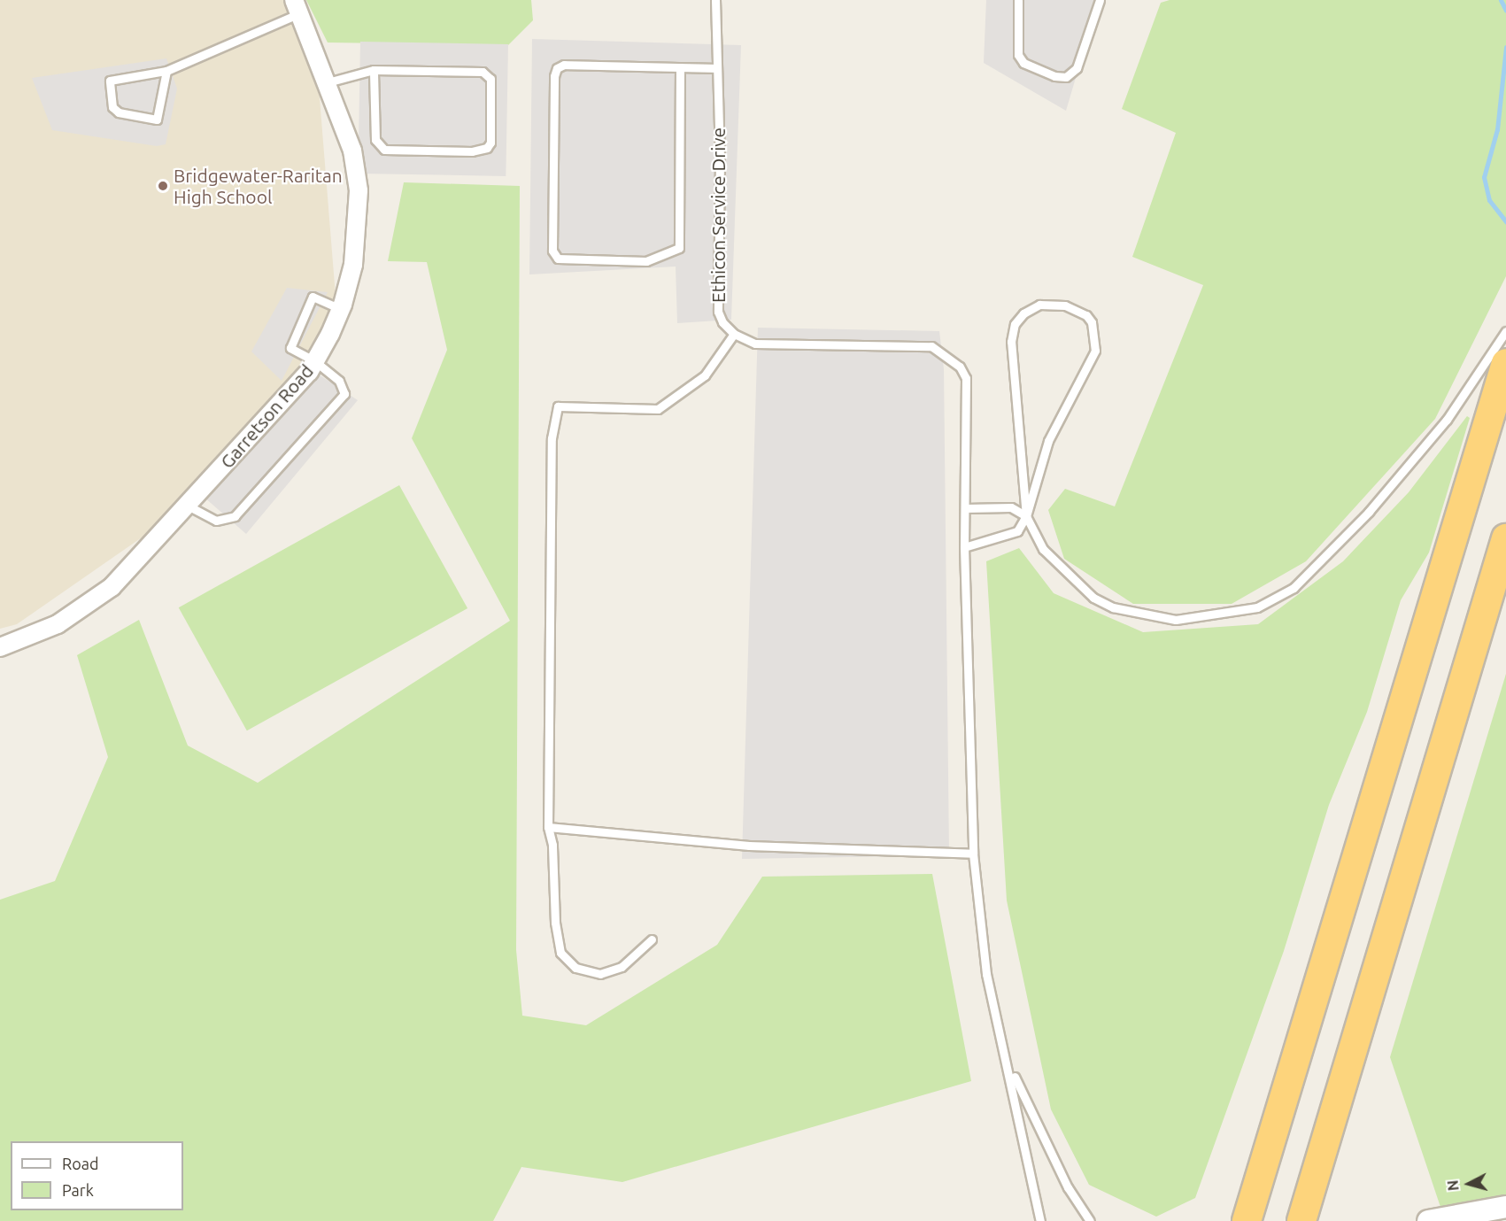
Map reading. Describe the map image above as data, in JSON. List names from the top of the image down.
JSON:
{
  "streets": {
    "street": ["Garretson Road"],
    "lane": ["Ethicon Service Drive"]
  },
  "places": ["Bridgewater-Raritan High School"],
  "legend": ["Road", "Park"],
  "north": "left"
}
